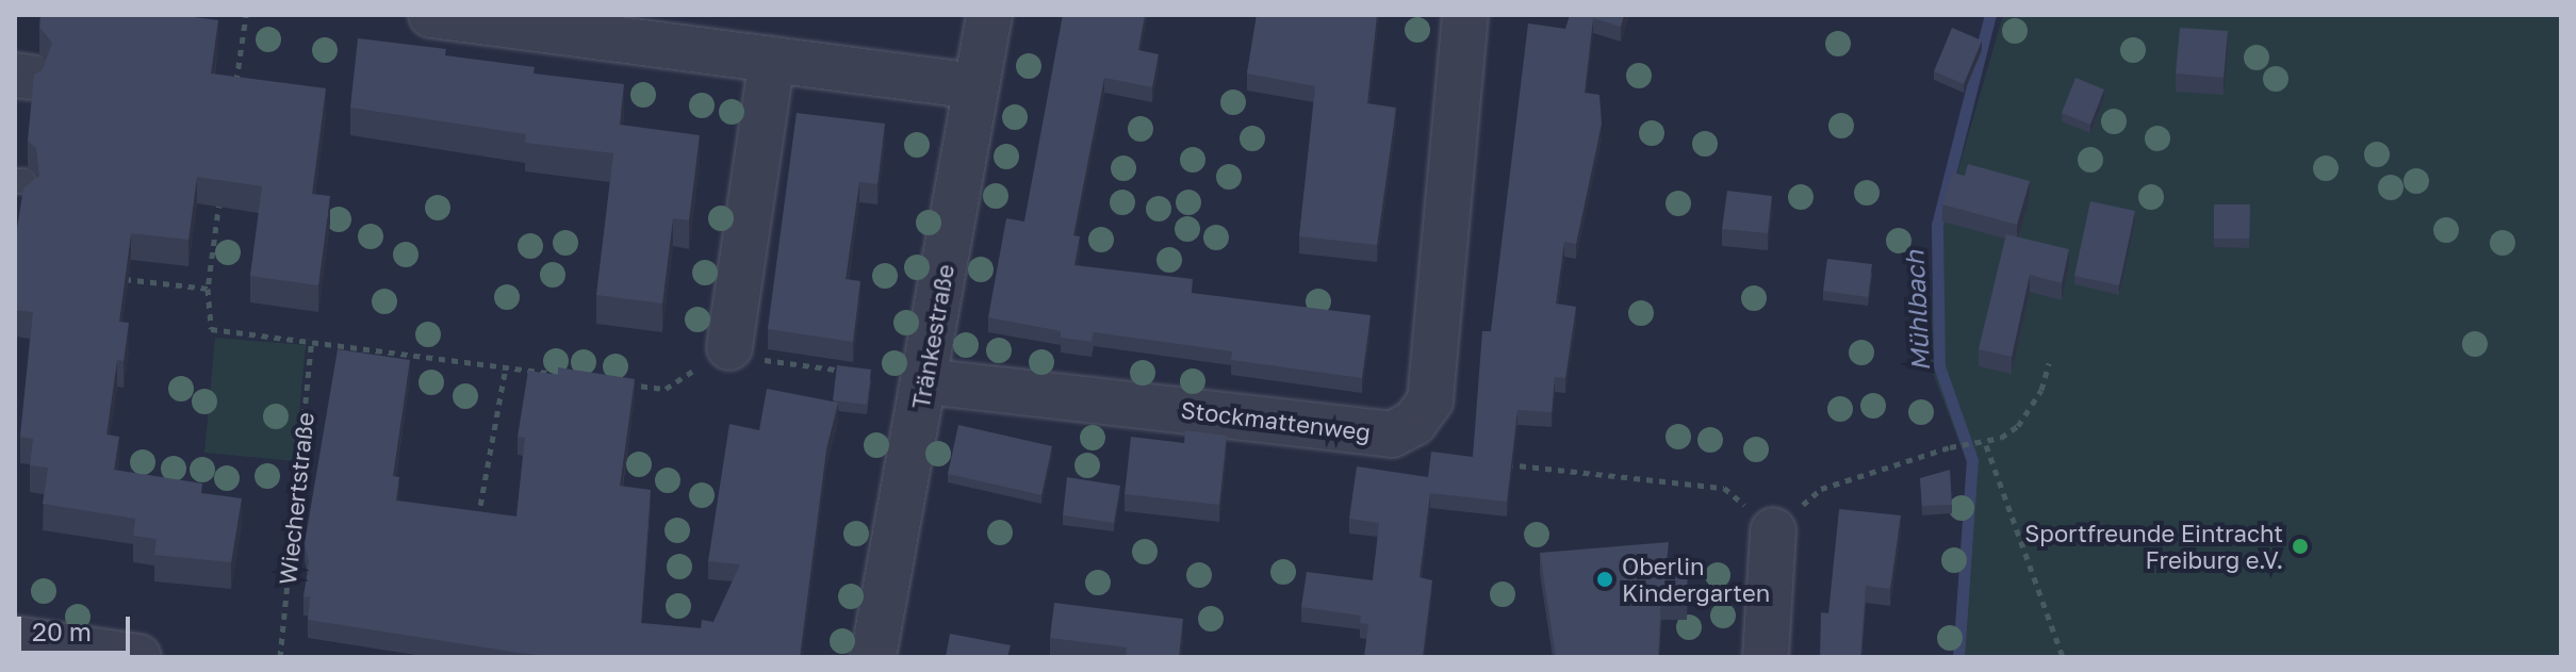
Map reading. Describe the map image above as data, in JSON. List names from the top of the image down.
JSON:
{
  "streets": {
    "street": ["Tränkestraße", "Stockmattenweg"],
    "path": ["Wiechertstraße"]
  },
  "crossings": [
    ["Tränkestraße", "Stockmattenweg"]
  ],
  "water": ["Mühlbach"],
  "places": ["Sportfreunde Eintracht Freiburg e.V.", "Oberlin Kindergarten"],
  "scale_bar": "20 m"
}
